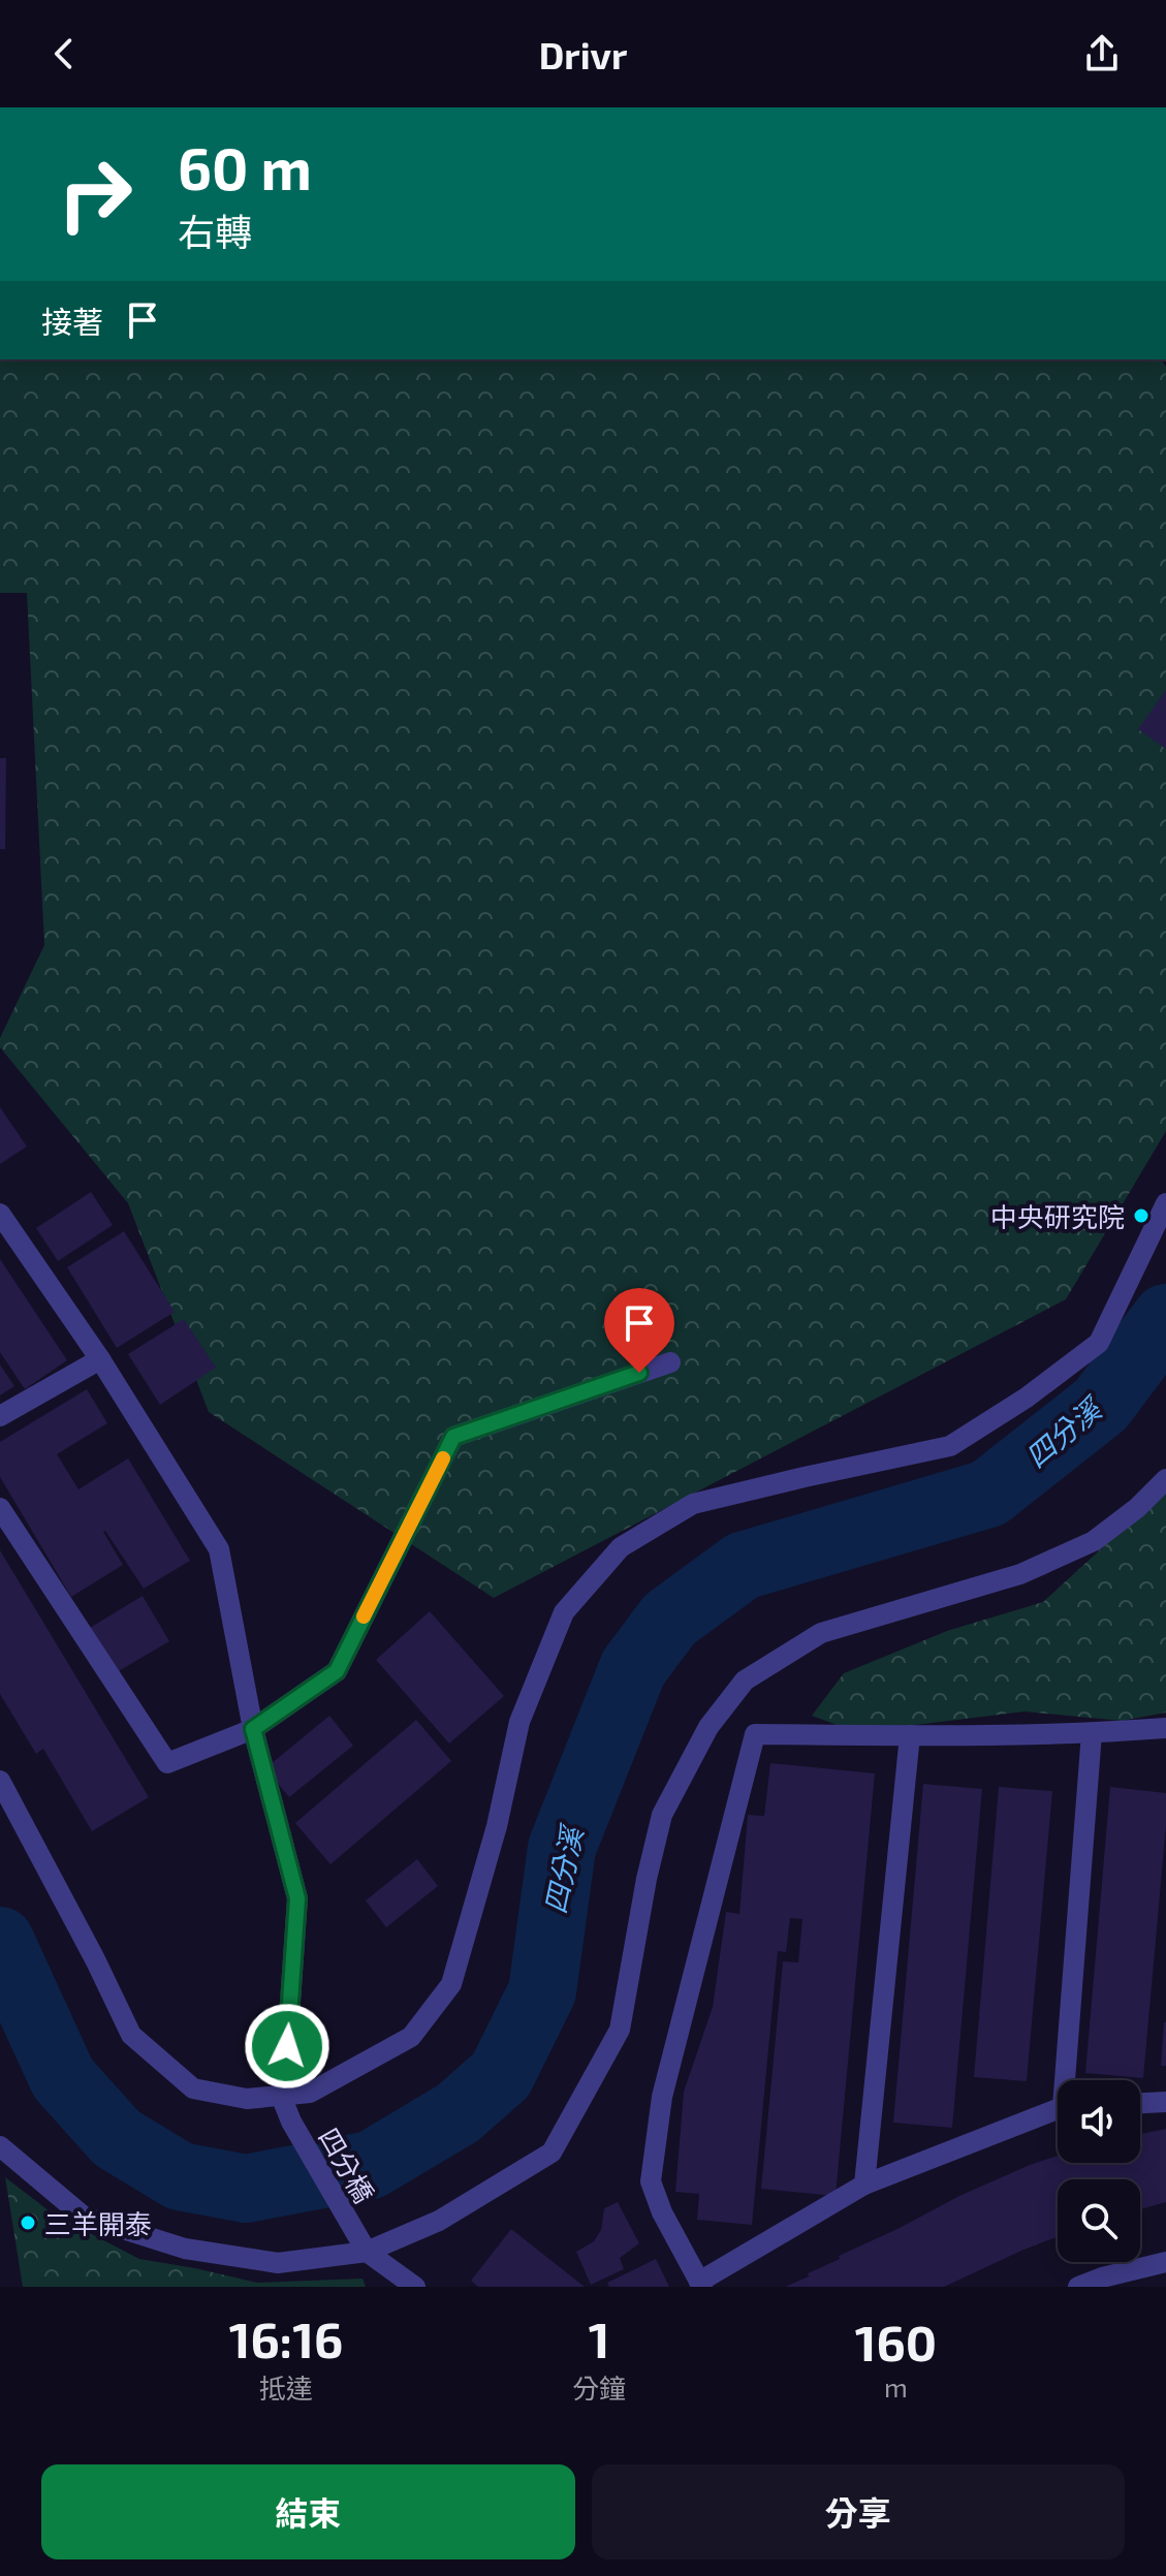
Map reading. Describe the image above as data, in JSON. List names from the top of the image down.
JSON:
{
  "streets": {
    "street": ["四分橋"]
  },
  "water": ["四分溪"],
  "places": ["中央研究院", "三羊開泰"],
  "page": {
    "header": "Drivr",
    "turn": ["60 m", "右轉"],
    "then": "接著",
    "eta": [
      "16:16",
      "抵達",
      "1",
      "分鐘",
      "160",
      "m"
    ],
    "buttons": ["結束", "分享"]
  }
}
